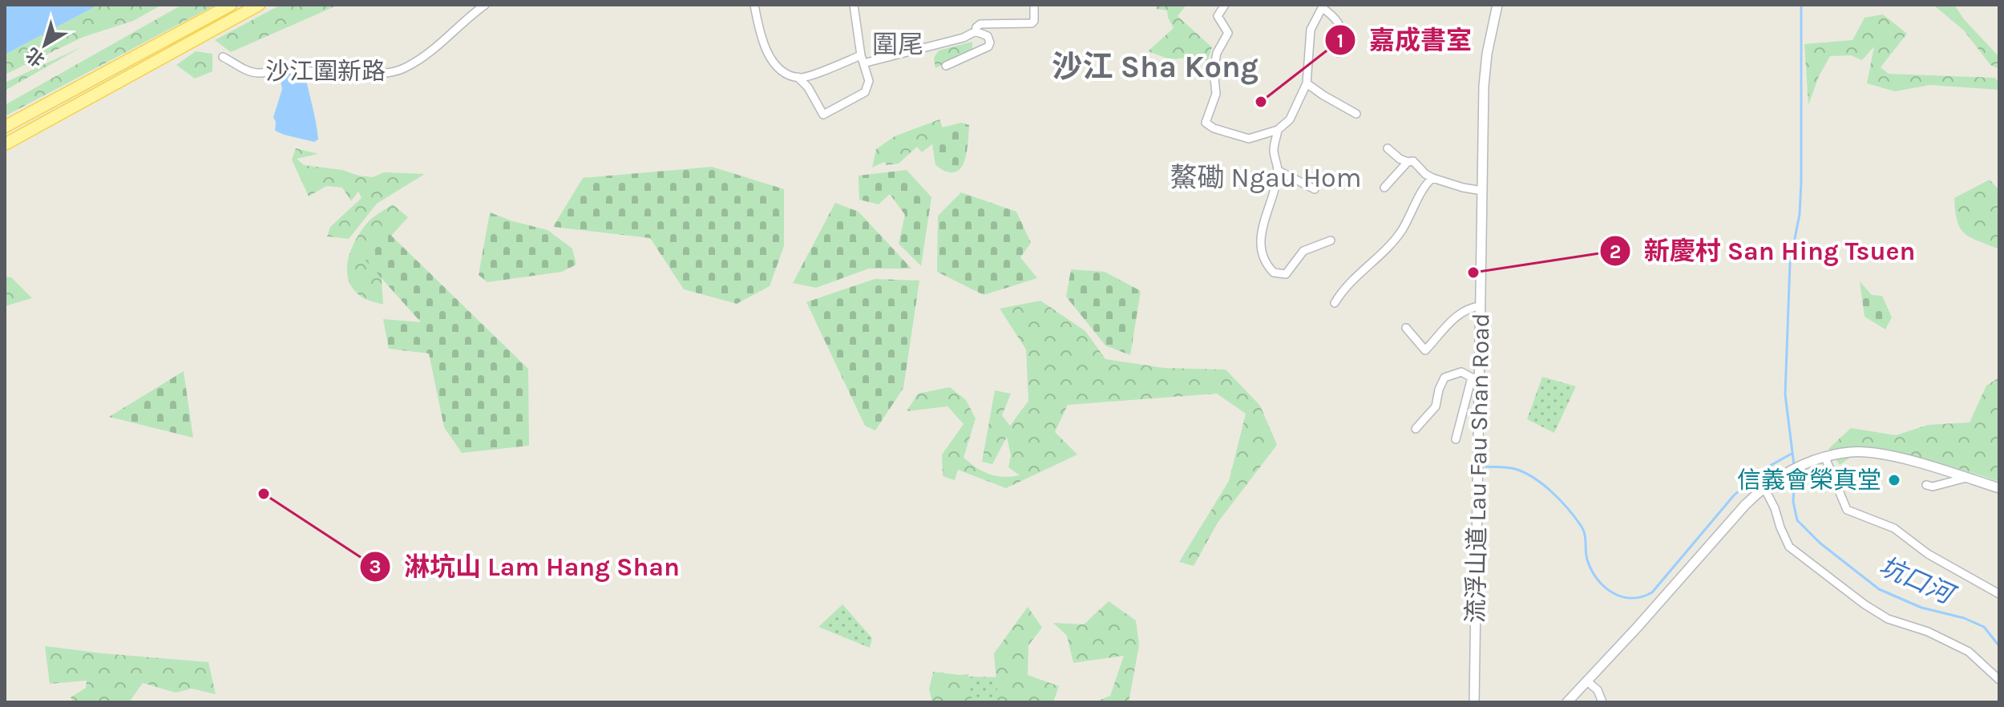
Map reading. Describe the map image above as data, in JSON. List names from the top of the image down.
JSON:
{
  "streets": {
    "street": ["沙江圍新路", "流浮山道 Lau Fau Shan Road"]
  },
  "districts": ["圍尾", "沙江 Sha Kong", "鰲磡 Ngau Hom"],
  "water": ["坑口河"],
  "places": [
    "嘉成書室",
    "新慶村 San Hing Tsuen",
    "信義會榮真堂",
    "淋坑山 Lam Hang Shan"
  ],
  "north": "bottom left"
}
